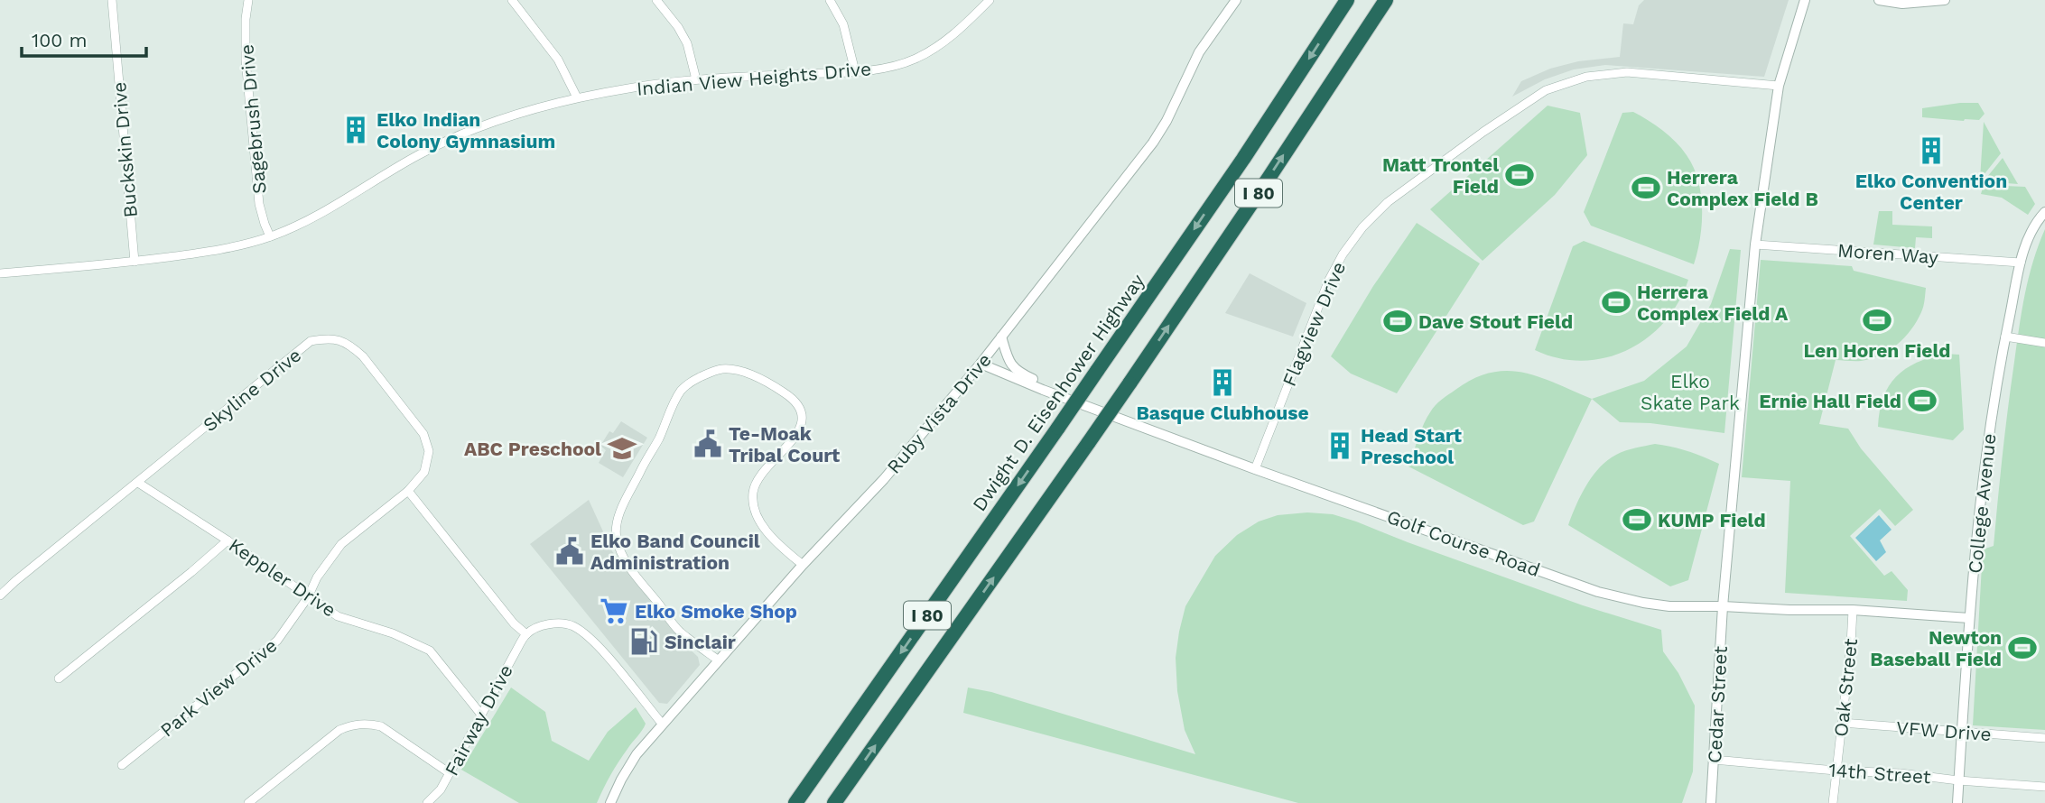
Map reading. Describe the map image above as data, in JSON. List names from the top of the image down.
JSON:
{
  "streets": {
    "highway": ["I 80", "Dwight D. Eisenhower Highway"],
    "street": [
      "Indian View Heights Drive",
      "Sagebrush Drive",
      "Buckskin Drive",
      "Moren Way",
      "Flagview Drive",
      "Skyline Drive",
      "Ruby Vista Drive",
      "College Avenue",
      "Golf Course Road",
      "Keppler Drive",
      "Park View Drive",
      "Oak Street",
      "Cedar Street",
      "Fairway Drive",
      "VFW Drive",
      "14th Street"
    ]
  },
  "crossings": [
    ["Indian View Heights Drive", "Sagebrush Drive"],
    ["Indian View Heights Drive", "Buckskin Drive"],
    ["Moren Way", "College Avenue"],
    ["Moren Way", "Cedar Street"],
    ["Flagview Drive", "Golf Course Road"],
    ["Flagview Drive", "Cedar Street"],
    ["Skyline Drive", "Keppler Drive"],
    ["Skyline Drive", "Park View Drive"],
    ["Ruby Vista Drive", "Golf Course Road"],
    ["College Avenue", "Golf Course Road"],
    ["College Avenue", "VFW Drive"],
    ["College Avenue", "14th Street"],
    ["Golf Course Road", "Oak Street"],
    ["Golf Course Road", "Cedar Street"],
    ["Keppler Drive", "Park View Drive"],
    ["Keppler Drive", "Fairway Drive"],
    ["Oak Street", "VFW Drive"],
    ["Oak Street", "14th Street"],
    ["Cedar Street", "14th Street"]
  ],
  "parks": ["Elko Skate Park"],
  "places": {
    "building": [
      "Elko Indian Colony Gymnasium",
      "Elko Convention Center",
      "Basque Clubhouse",
      "Head Start Preschool"
    ],
    "sports": [
      "Matt Trontel Field",
      "Herrera Complex Field B",
      "Herrera Complex Field A",
      "Len Horen Field",
      "Dave Stout Field",
      "Ernie Hall Field",
      "KUMP Field",
      "Newton Baseball Field"
    ],
    "public building": ["Te-Moak Tribal Court", "Elko Band Council Administration"],
    "school or university": ["ABC Preschool"],
    "supermarket": ["Elko Smoke Shop"],
    "fuel station": ["Sinclair"]
  },
  "scale_bar": "100 m"
}
